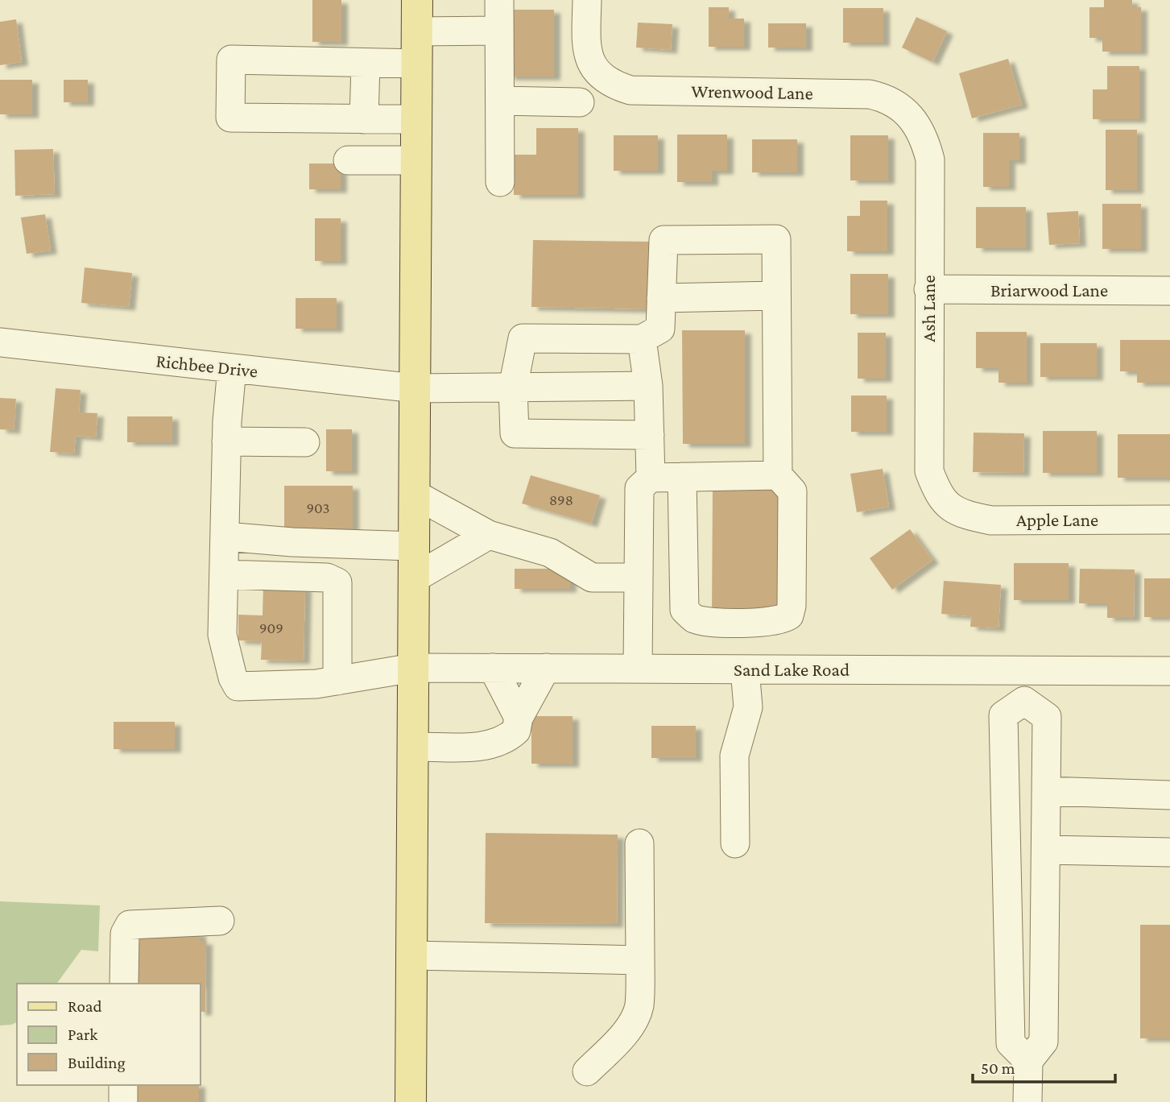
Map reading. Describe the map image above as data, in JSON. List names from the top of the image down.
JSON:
{
  "streets": {
    "street": [
      "Wrenwood Lane",
      "Briarwood Lane",
      "Ash Lane",
      "Richbee Drive",
      "Apple Lane",
      "Sand Lake Road"
    ]
  },
  "crossings": [
    ["Wrenwood Lane", "Ash Lane"],
    ["Briarwood Lane", "Ash Lane"],
    ["Ash Lane", "Apple Lane"]
  ],
  "house_numbers": ["898", "903", "909"],
  "legend": ["Road", "Park", "Building"],
  "scale_bar": "50 m"
}
